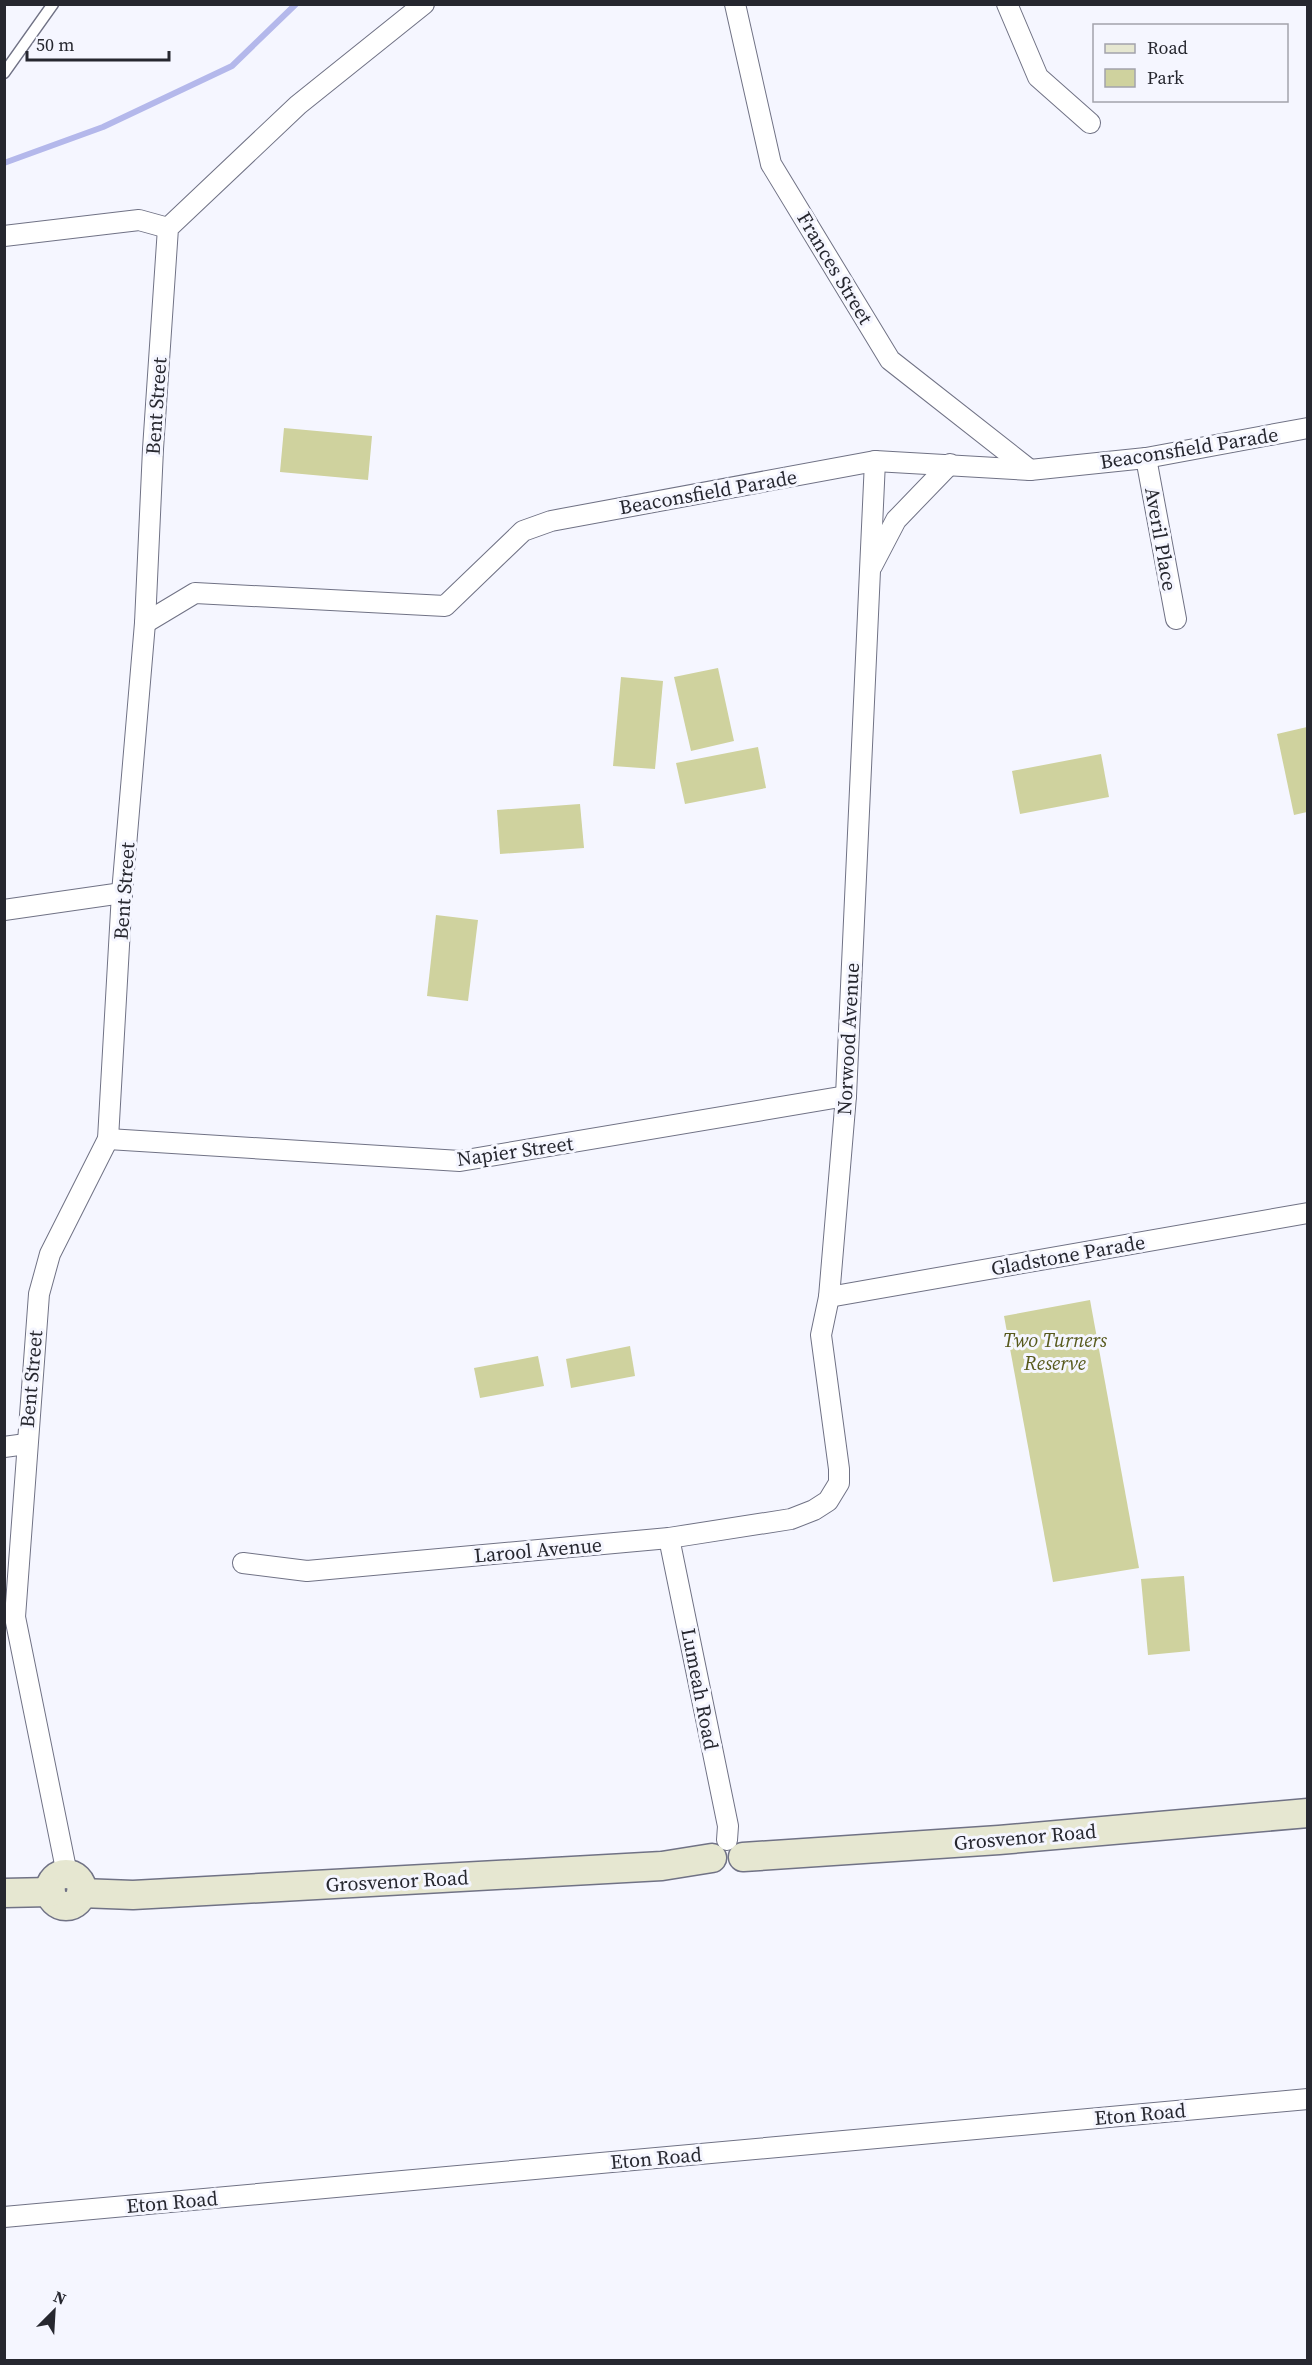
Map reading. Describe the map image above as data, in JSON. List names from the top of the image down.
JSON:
{
  "streets": {
    "street": [
      "Frances Street",
      "Bent Street",
      "Beaconsfield Parade",
      "Averil Place",
      "Norwood Avenue",
      "Napier Street",
      "Gladstone Parade",
      "Larool Avenue",
      "Lumeah Road",
      "Grosvenor Road",
      "Eton Road"
    ]
  },
  "crossings": [
    ["Frances Street", "Beaconsfield Parade"],
    ["Bent Street", "Beaconsfield Parade"],
    ["Bent Street", "Napier Street"],
    ["Bent Street", "Grosvenor Road"],
    ["Beaconsfield Parade", "Averil Place"],
    ["Beaconsfield Parade", "Norwood Avenue"],
    ["Norwood Avenue", "Napier Street"],
    ["Norwood Avenue", "Gladstone Parade"],
    ["Norwood Avenue", "Larool Avenue"],
    ["Larool Avenue", "Lumeah Road"],
    ["Lumeah Road", "Grosvenor Road"]
  ],
  "parks": ["Two Turners Reserve"],
  "legend": ["Road", "Park"],
  "scale_bar": "50 m",
  "north": "top right"
}
